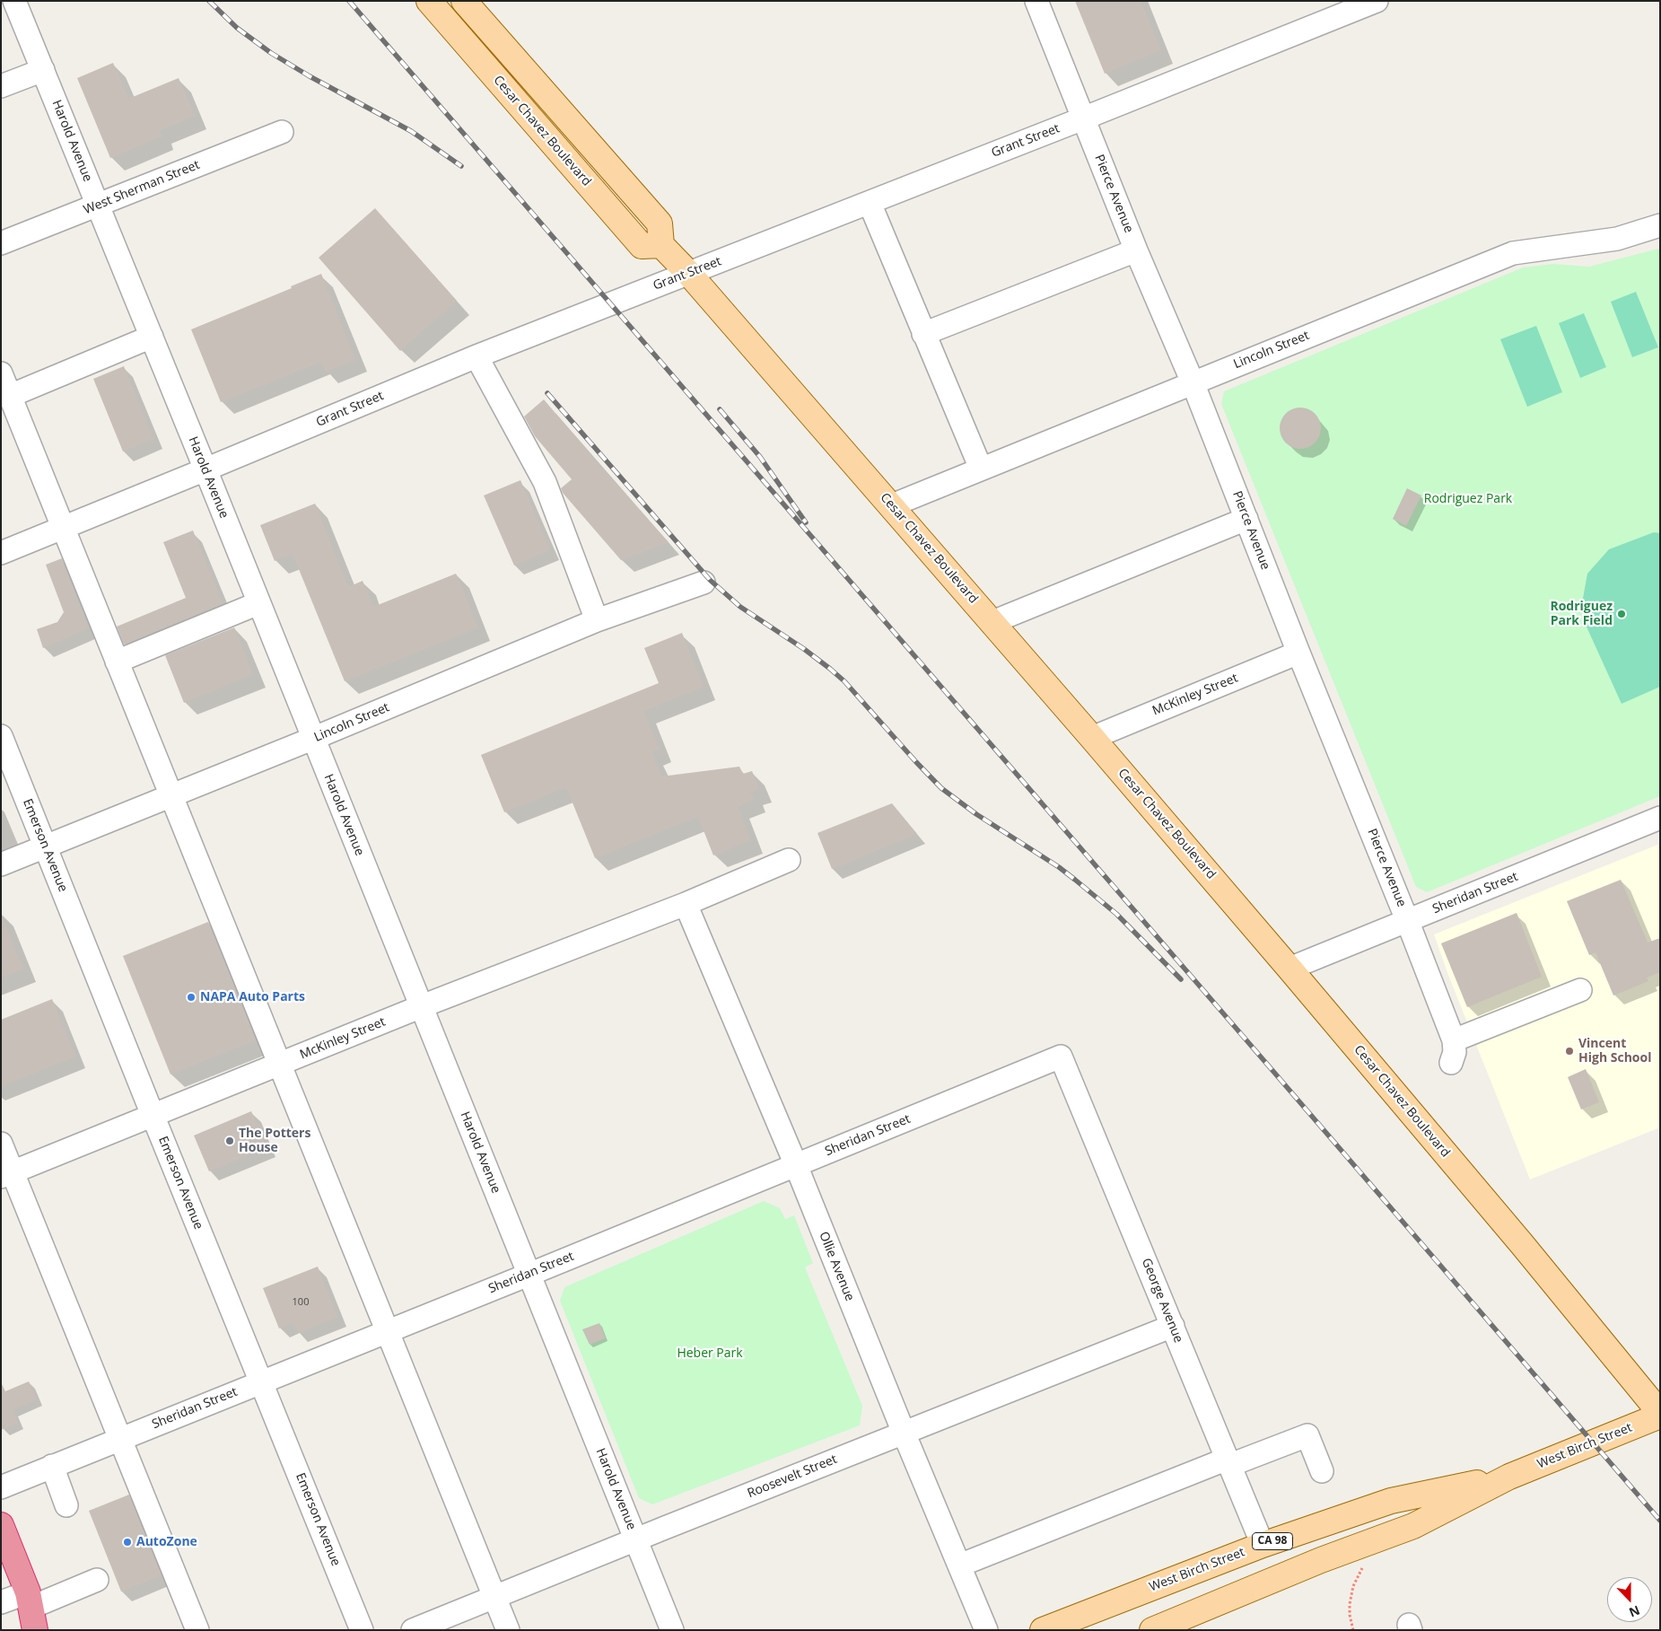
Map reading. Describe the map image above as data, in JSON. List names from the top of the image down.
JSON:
{
  "streets": {
    "main road": ["Cesar Chavez Boulevard", "West Birch Street", "CA 98"],
    "street": [
      "Harold Avenue",
      "Grant Street",
      "West Sherman Street",
      "Pierce Avenue",
      "Lincoln Street",
      "McKinley Street",
      "Emerson Avenue",
      "Sheridan Street",
      "Ollie Avenue",
      "George Avenue",
      "Roosevelt Street"
    ]
  },
  "crossings": [
    ["Cesar Chavez Boulevard", "Grant Street"],
    ["Cesar Chavez Boulevard", "Lincoln Street"],
    ["Cesar Chavez Boulevard", "McKinley Street"],
    ["Cesar Chavez Boulevard", "Sheridan Street"],
    ["Cesar Chavez Boulevard", "West Birch Street"],
    ["Harold Avenue", "Grant Street"],
    ["Harold Avenue", "West Sherman Street"],
    ["Harold Avenue", "Lincoln Street"],
    ["Harold Avenue", "McKinley Street"],
    ["Harold Avenue", "Sheridan Street"],
    ["Harold Avenue", "Roosevelt Street"],
    ["Grant Street", "Pierce Avenue"],
    ["Pierce Avenue", "Lincoln Street"],
    ["Pierce Avenue", "McKinley Street"],
    ["Pierce Avenue", "Sheridan Street"],
    ["Lincoln Street", "Emerson Avenue"],
    ["McKinley Street", "Emerson Avenue"],
    ["McKinley Street", "Ollie Avenue"],
    ["Emerson Avenue", "Sheridan Street"],
    ["Sheridan Street", "Ollie Avenue"],
    ["Sheridan Street", "George Avenue"],
    ["Ollie Avenue", "Roosevelt Street"],
    ["George Avenue", "West Birch Street"],
    ["George Avenue", "Roosevelt Street"]
  ],
  "parks": ["Rodriguez Park", "Heber Park"],
  "places": [
    "Rodriguez Park Field",
    "NAPA Auto Parts",
    "Vincent High School",
    "The Potters House",
    "AutoZone"
  ],
  "house_numbers": ["100"],
  "north": "bottom"
}
